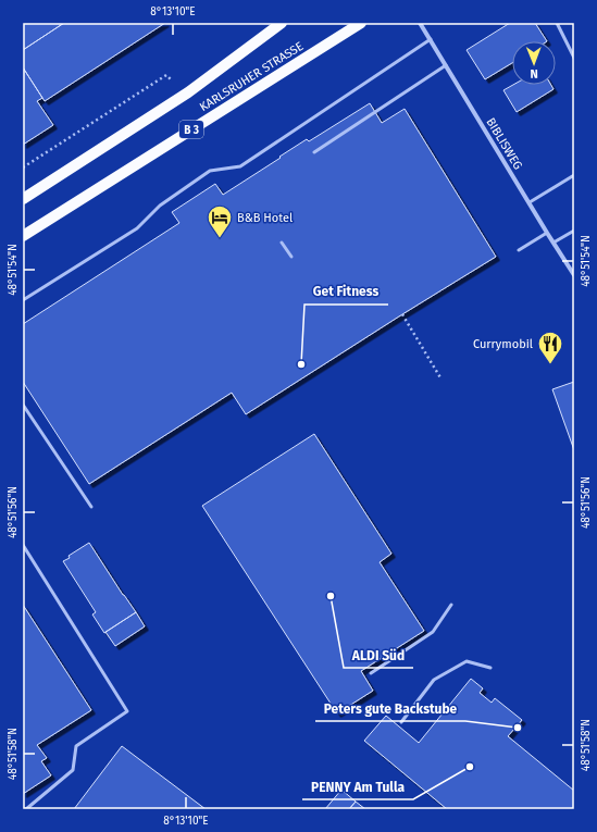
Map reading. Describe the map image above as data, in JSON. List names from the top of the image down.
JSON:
{
  "streets": {
    "main road": ["KARLSRUHER STRASSE", "B 3"],
    "street": ["BIBLISWEG"]
  },
  "places": {
    "hotel": ["B&B Hotel"],
    "other": [
      "Get Fitness",
      "ALDI Süd",
      "Peters gute Backstube",
      "PENNY Am Tulla"
    ],
    "restaurant": ["Currymobil"]
  },
  "north": "bottom",
  "coordinates": [
    "8°13'10\"E",
    "48°51'54\"N",
    "48°51'56\"N",
    "48°51'58\"N"
  ]
}
